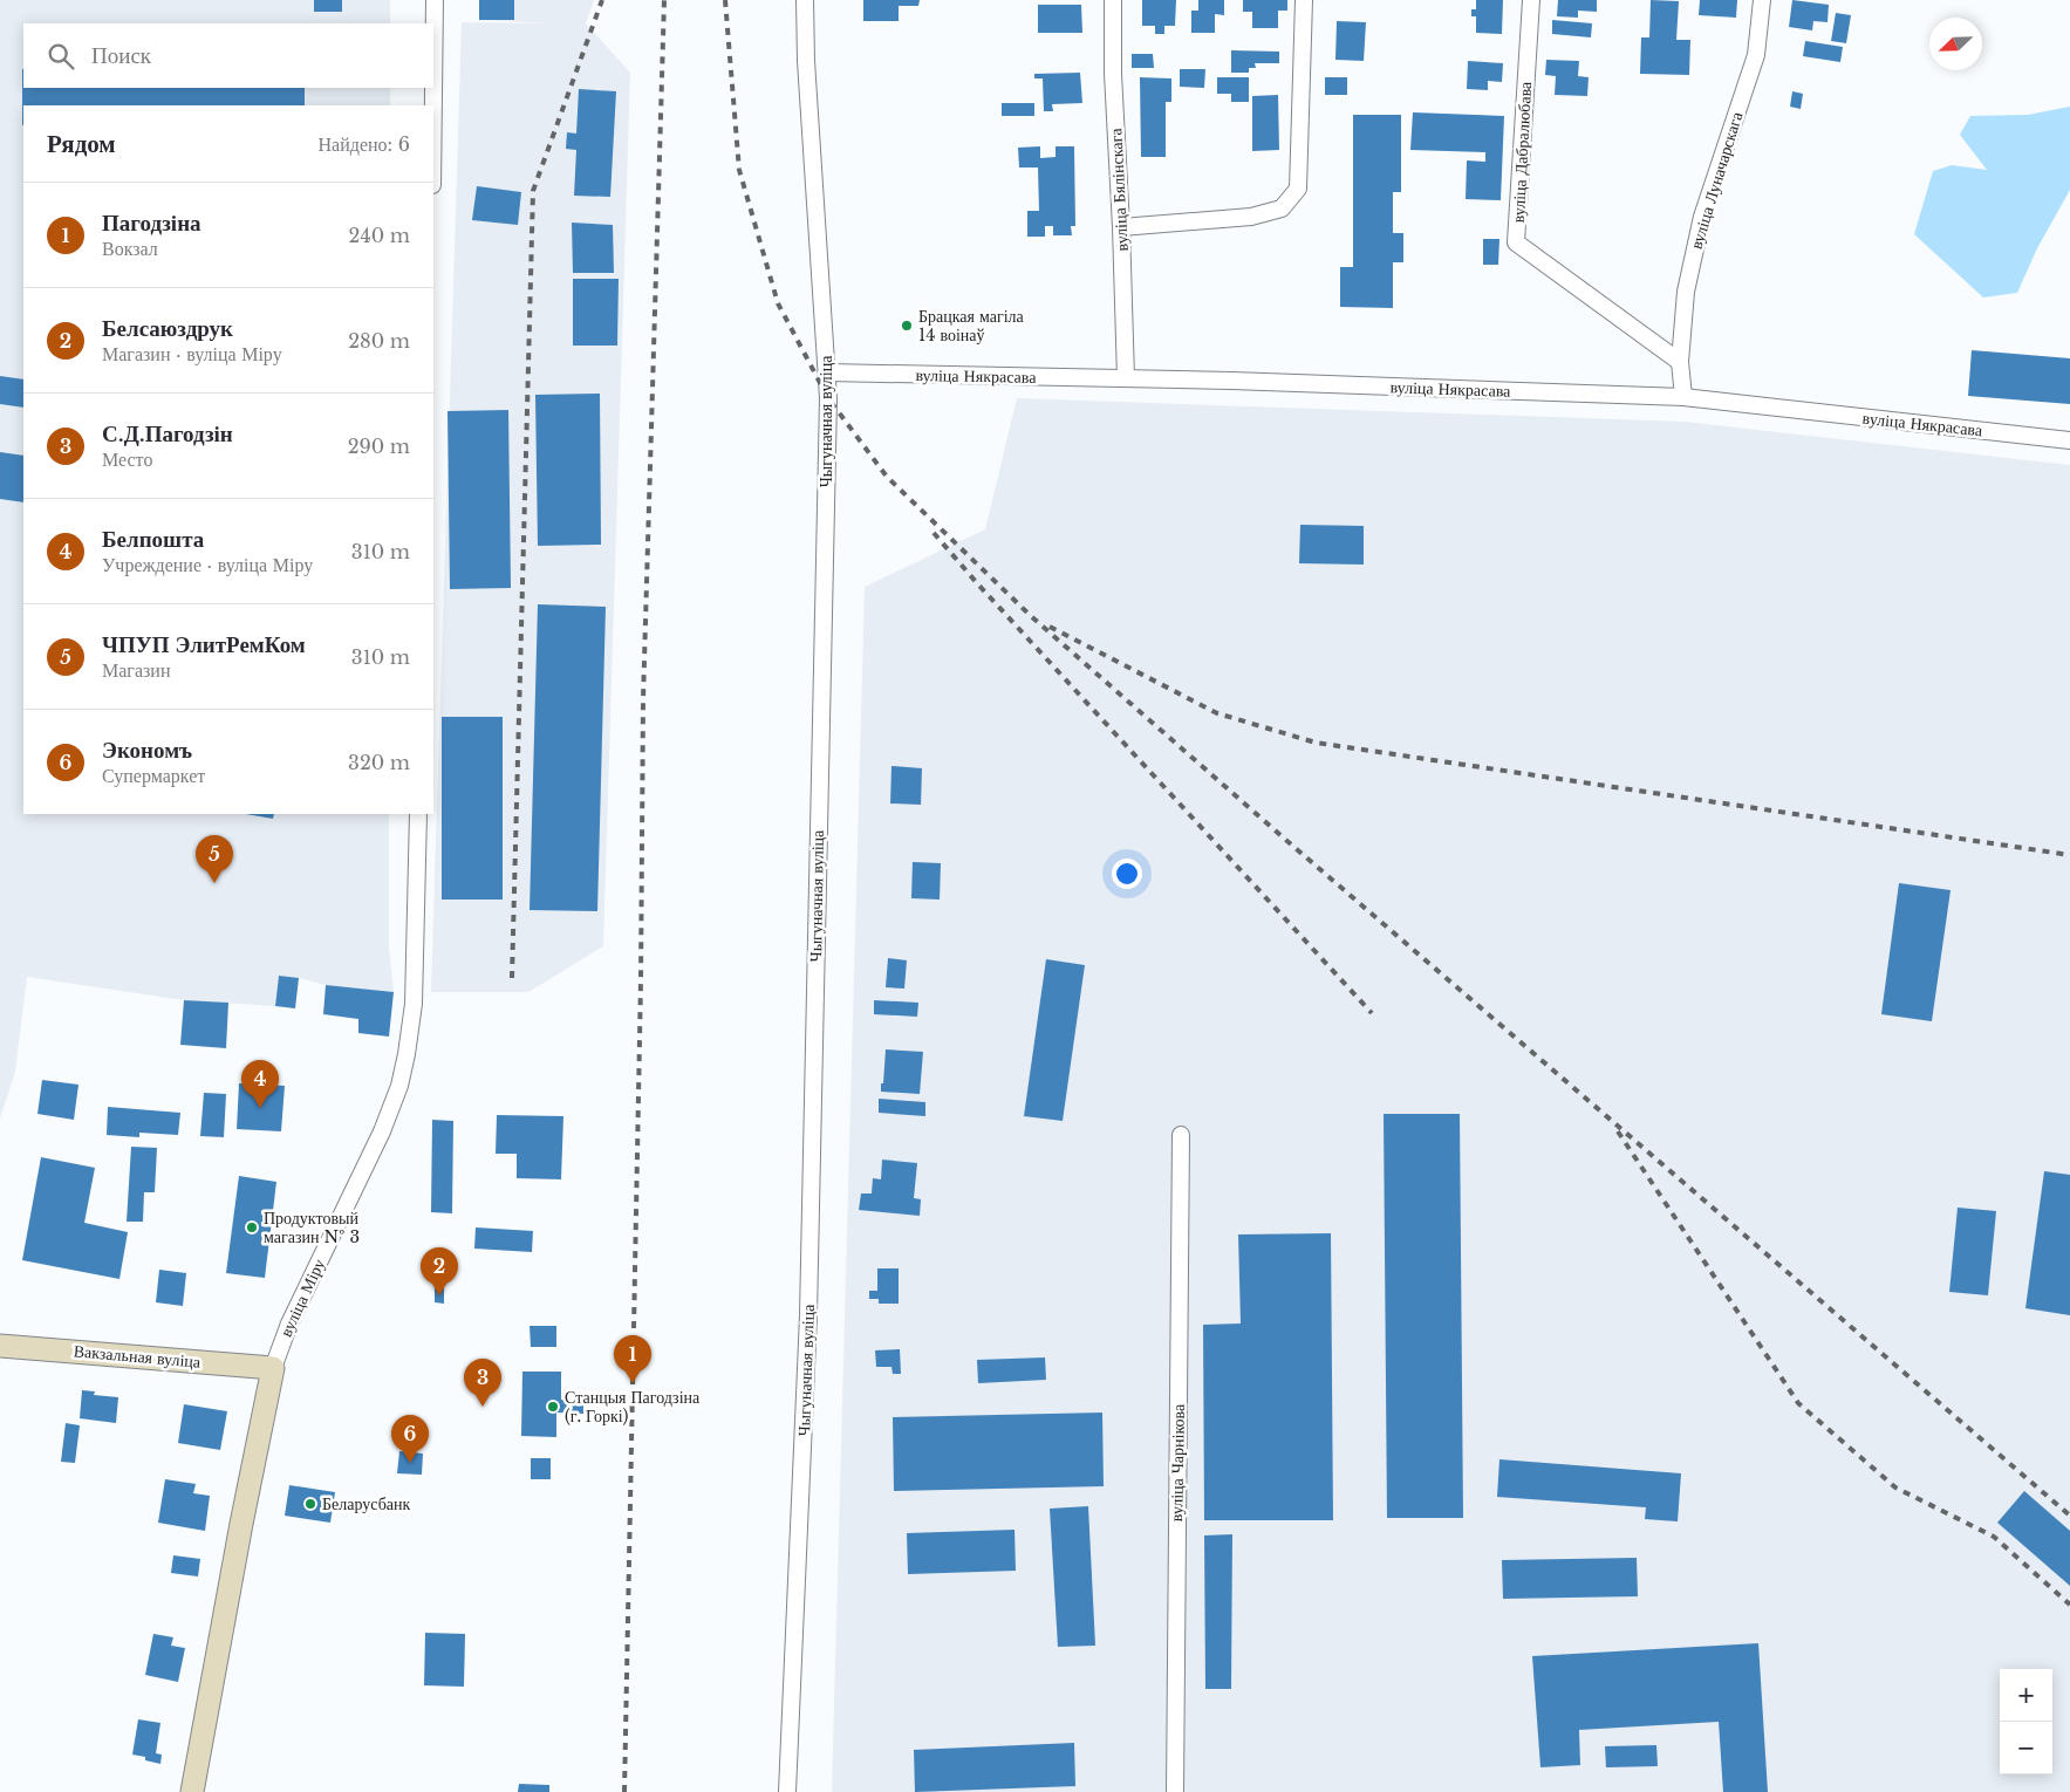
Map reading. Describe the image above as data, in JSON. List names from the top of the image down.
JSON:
{
  "streets": {
    "street": [
      "вуліца Дабралюбава",
      "вуліца Луначарскага",
      "вуліца Бялінскага",
      "вуліца Някрасава",
      "Чыгуначная вуліца",
      "вуліца Міру",
      "Вакзальная вуліца",
      "вуліца Чарнікова"
    ]
  },
  "crossings": [
    ["вуліца Дабралюбава", "вуліца Луначарскага"],
    ["вуліца Луначарскага", "вуліца Някрасава"],
    ["вуліца Бялінскага", "вуліца Някрасава"],
    ["вуліца Някрасава", "Чыгуначная вуліца"],
    ["вуліца Міру", "Вакзальная вуліца"]
  ],
  "places": [
    "Брацкая магіла 14 воінаў",
    "Продуктовый магазин № 3",
    "Станцыя Пагодзіна (г. Горкі)",
    "Беларусбанк"
  ],
  "north": "bottom left",
  "page": {
    "search": "Поиск",
    "heading": ["Рядом", "Найдено: 6"],
    "list": [
      {
        "mark": "1",
        "name": "Пагодзіна",
        "note": "Вокзал",
        "value": "240 m"
      },
      {
        "mark": "2",
        "name": "Белсаюздрук",
        "note": "Магазин · вуліца Міру",
        "value": "280 m"
      },
      {
        "mark": "3",
        "name": "С.Д.Пагодзін",
        "note": "Место",
        "value": "290 m"
      },
      {
        "mark": "4",
        "name": "Белпошта",
        "note": "Учреждение · вуліца Міру",
        "value": "310 m"
      },
      {
        "mark": "5",
        "name": "ЧПУП ЭлитРемКом",
        "note": "Магазин",
        "value": "310 m"
      },
      {
        "mark": "6",
        "name": "Экономъ",
        "note": "Супермаркет",
        "value": "320 m"
      }
    ],
    "pins": [
      "5",
      "4",
      "2",
      "1",
      "3",
      "6"
    ],
    "map_buttons": ["+", "−"]
  }
}
